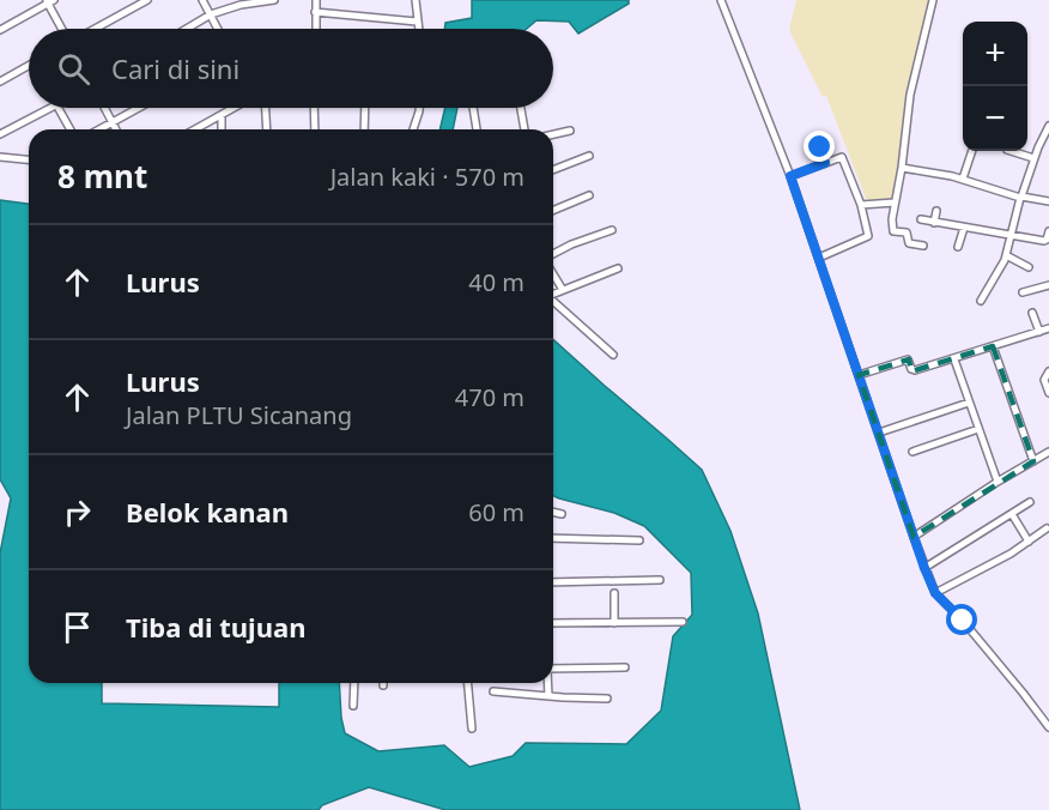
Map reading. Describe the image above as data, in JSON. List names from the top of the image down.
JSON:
{
  "page": {
    "map_buttons": ["+", "−"],
    "search": "Cari di sini",
    "heading": ["8 mnt", "Jalan kaki · 570 m"],
    "list": [
      ["Lurus", "40 m"],
      ["Lurus", "Jalan PLTU Sicanang", "470 m"],
      ["Belok kanan", "60 m"],
      "Tiba di tujuan"
    ]
  }
}
